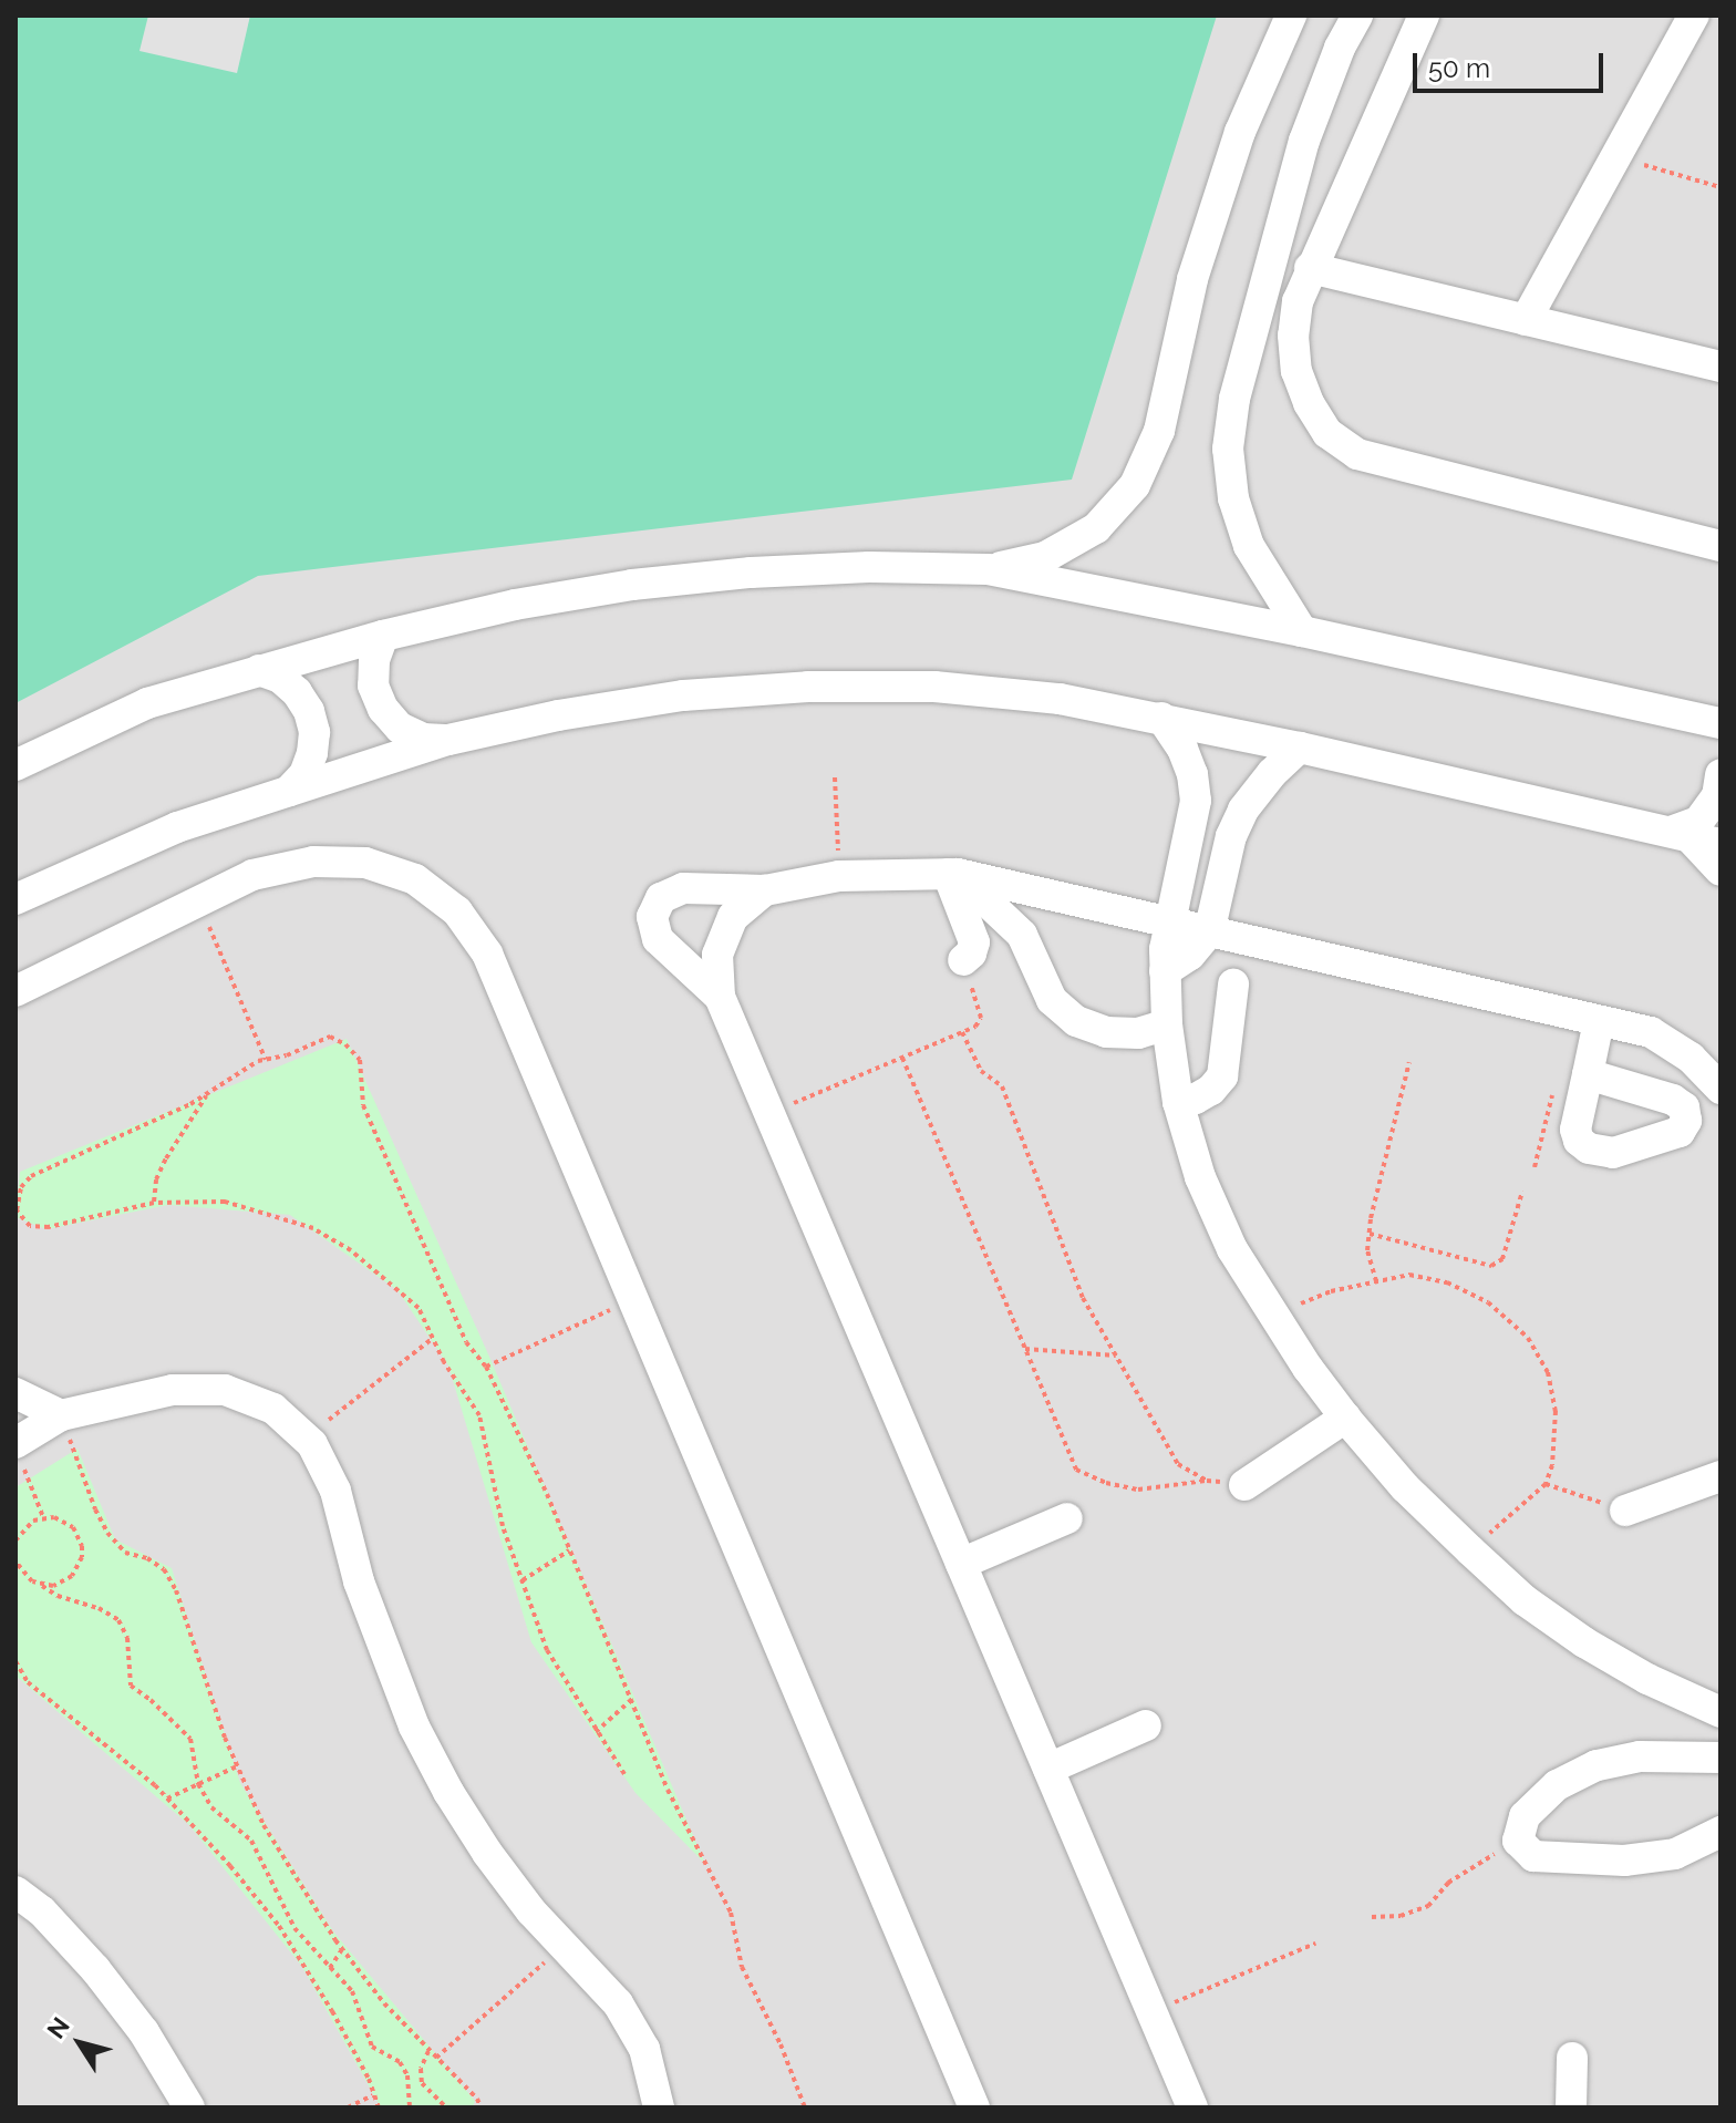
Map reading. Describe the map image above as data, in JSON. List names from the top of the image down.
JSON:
{
  "scale_bar": "50 m",
  "north": "top left"
}
